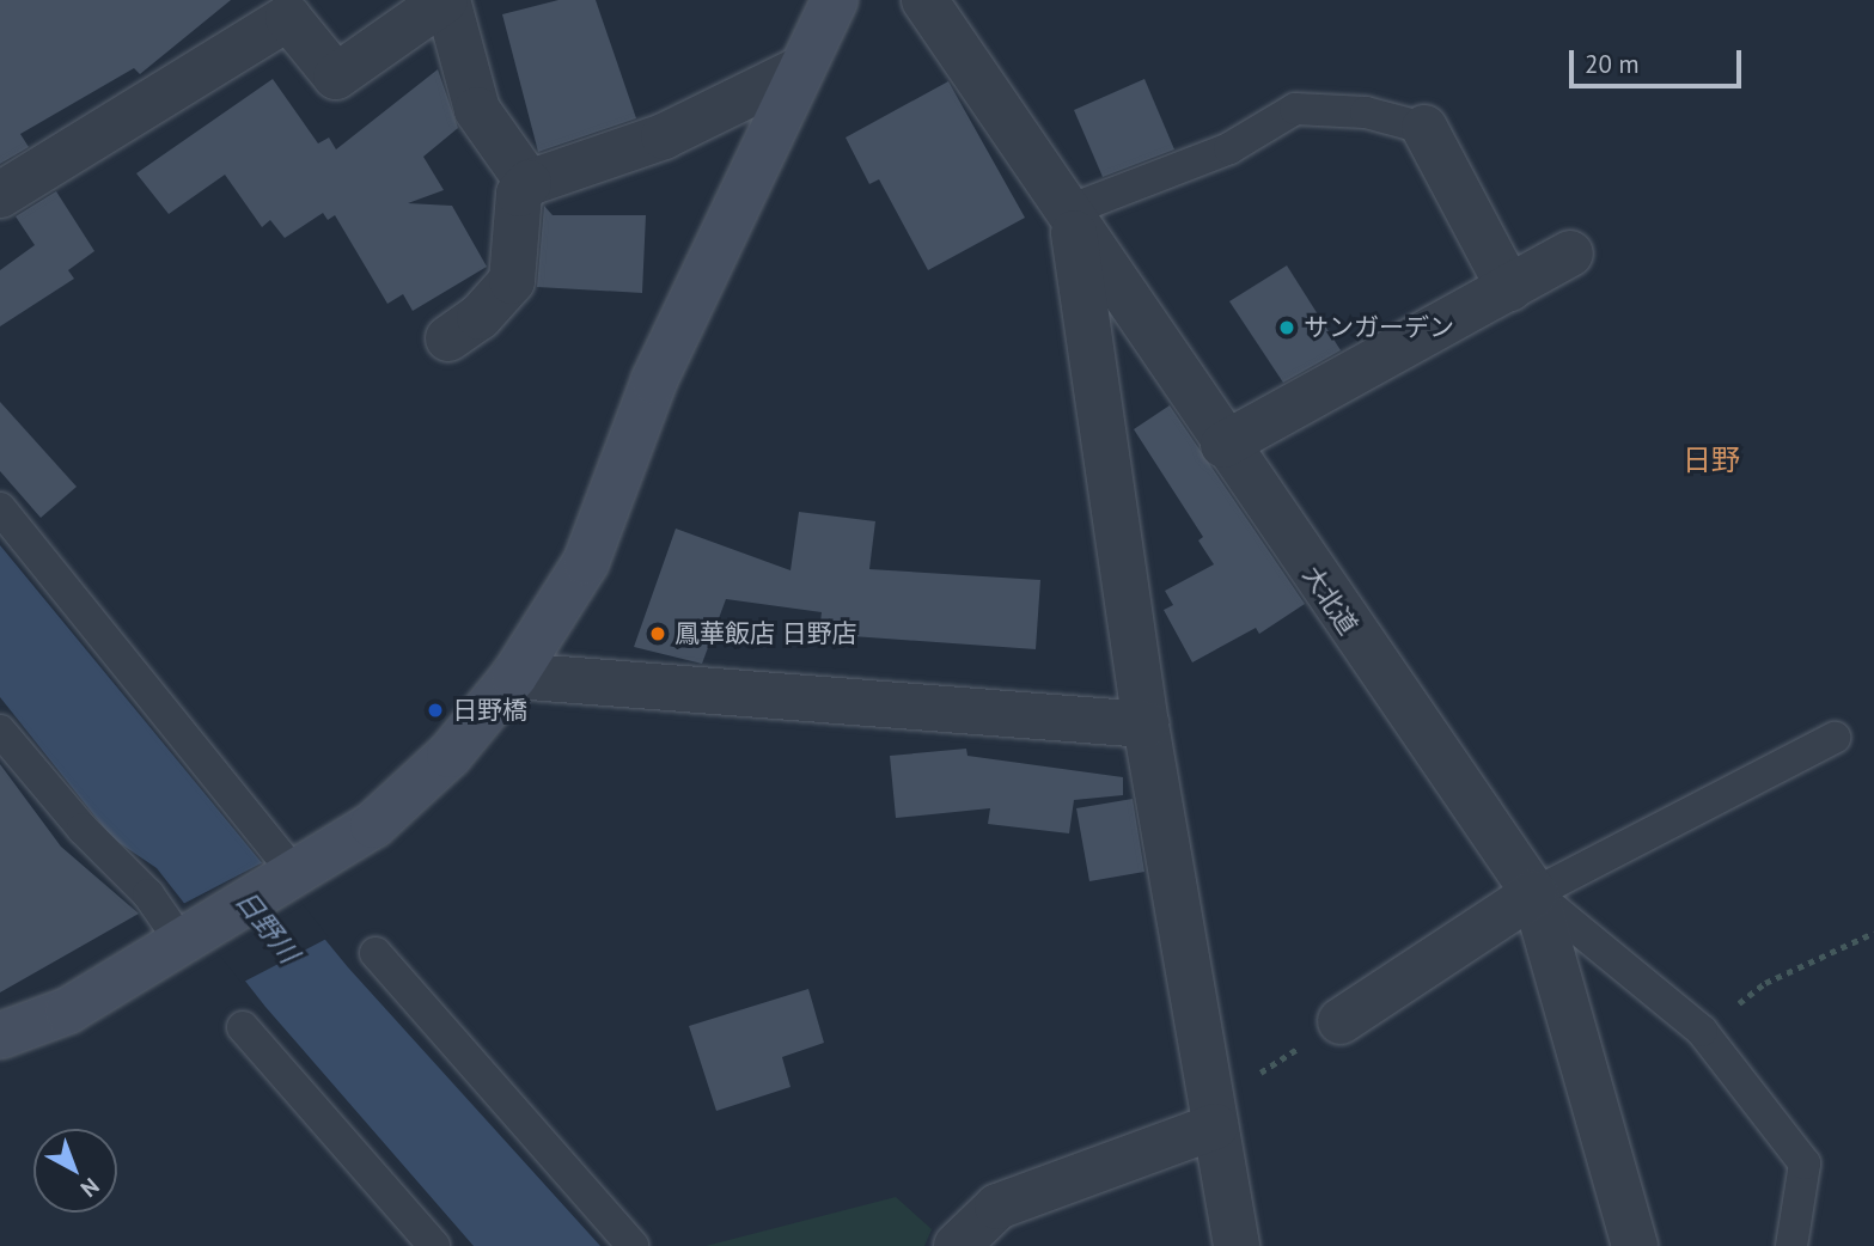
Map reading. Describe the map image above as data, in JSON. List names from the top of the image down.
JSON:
{
  "streets": {
    "street": ["大北道"]
  },
  "districts": ["日野"],
  "water": ["日野川"],
  "places": ["サンガーデン", "鳳華飯店 日野店", "日野橋"],
  "scale_bar": "20 m",
  "north": "bottom right"
}
